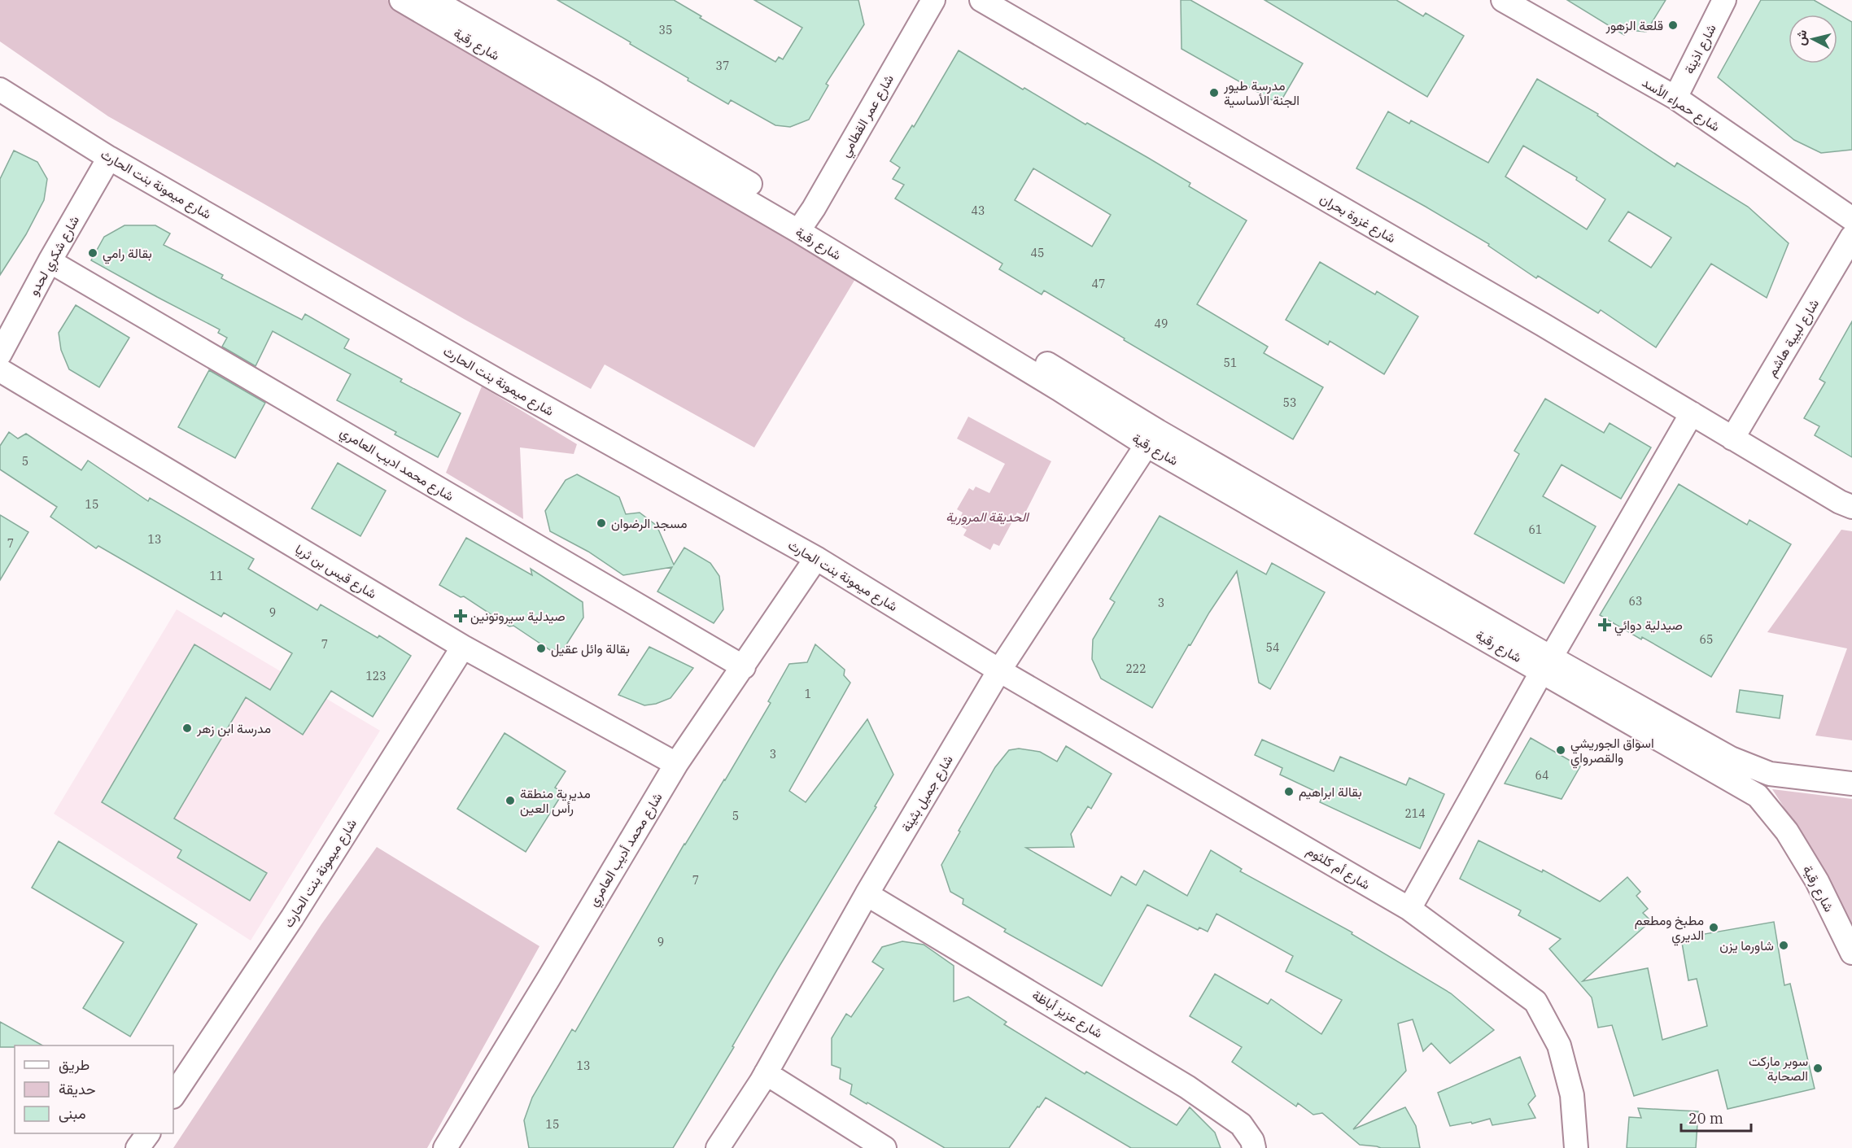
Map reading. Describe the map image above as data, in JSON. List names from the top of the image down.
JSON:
{
  "streets": {
    "street": [
      "شارع رقية",
      "شارع اذينة",
      "شارع حمراء الأسد",
      "شارع عمر القطامي",
      "شارع ميمونة بنت الحارث",
      "شارع غزوة بحران",
      "شارع شكري لحدو",
      "شارع لبيبة هاشم",
      "شارع محمد اديب العامري",
      "شارع قيس بن ثريا",
      "شارع جميل بثينة",
      "شارع محمد أديب العامري",
      "شارع أم كلثوم",
      "شارع عزيز أباظة"
    ]
  },
  "crossings": [
    ["شارع رقية", "شارع عمر القطامي"],
    ["شارع رقية", "شارع جميل بثينة"],
    ["شارع اذينة", "شارع حمراء الأسد"],
    ["شارع ميمونة بنت الحارث", "شارع شكري لحدو"],
    ["شارع ميمونة بنت الحارث", "شارع قيس بن ثريا"],
    ["شارع ميمونة بنت الحارث", "شارع جميل بثينة"],
    ["شارع ميمونة بنت الحارث", "شارع محمد أديب العامري"],
    ["شارع ميمونة بنت الحارث", "شارع أم كلثوم"],
    ["شارع غزوة بحران", "شارع لبيبة هاشم"],
    ["شارع شكري لحدو", "شارع محمد اديب العامري"],
    ["شارع محمد اديب العامري", "شارع محمد أديب العامري"],
    ["شارع قيس بن ثريا", "شارع محمد أديب العامري"],
    ["شارع جميل بثينة", "شارع أم كلثوم"],
    ["شارع جميل بثينة", "شارع عزيز أباظة"]
  ],
  "parks": ["الحديقة المرورية"],
  "places": {
    "other": [
      "قلعة الزهور",
      "مدرسة طيور الجنة الأساسية",
      "بقالة رامي",
      "مسجد الرضوان",
      "بقالة وائل عقيل",
      "مدرسة ابن زهر",
      "اسواق الجوريشي والقصرواي",
      "بقالة ابراهيم",
      "مديرية منطقة رأس العين",
      "مطبخ ومطعم الديري",
      "شاورما يزن",
      "سوبر ماركت الصحابة"
    ],
    "health": ["صيدلية سيروتونين", "صيدلية دوائي"]
  },
  "house_numbers": [
    "35",
    "37",
    "43",
    "45",
    "47",
    "49",
    "51",
    "53",
    "5",
    "15",
    "61",
    "13",
    "7",
    "11",
    "63",
    "3",
    "9",
    "65",
    "7",
    "54",
    "222",
    "123",
    "1",
    "3",
    "64",
    "214",
    "5",
    "7",
    "9",
    "13",
    "15"
  ],
  "legend": ["طريق", "حديقة", "مبنى"],
  "scale_bar": "20 m",
  "north": "left"
}
